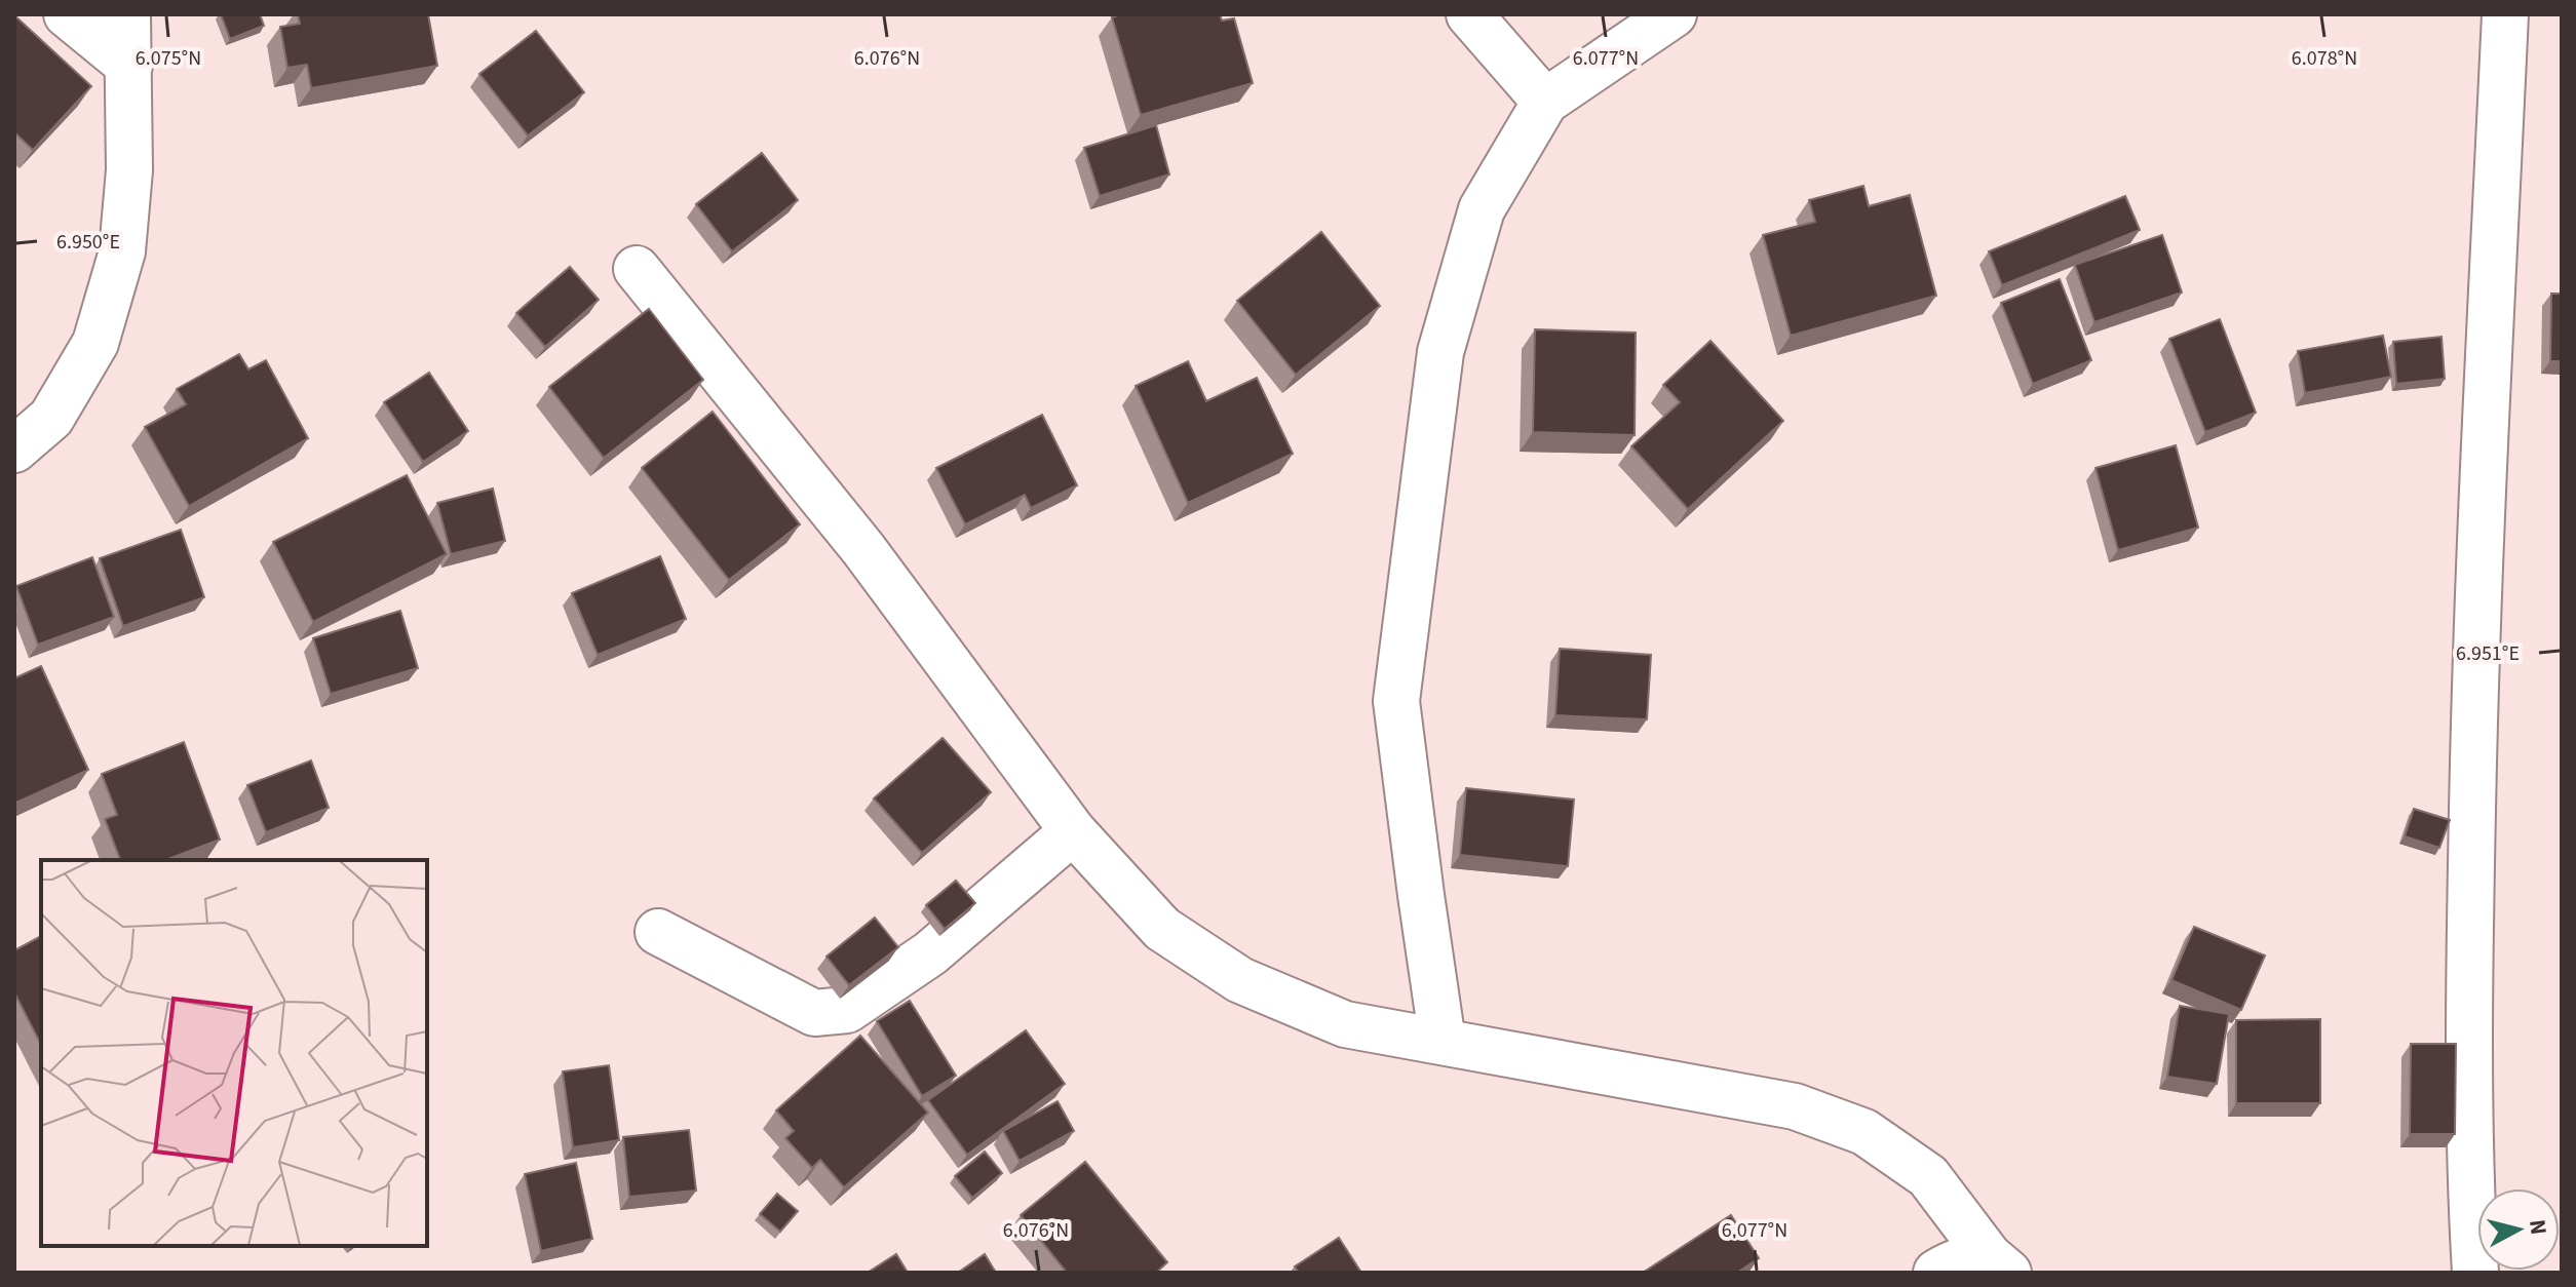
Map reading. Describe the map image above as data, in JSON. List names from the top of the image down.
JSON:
{
  "north": "right",
  "coordinates": [
    "6.075°N",
    "6.076°N",
    "6.077°N",
    "6.078°N",
    "6.950°E",
    "6.951°E"
  ]
}
